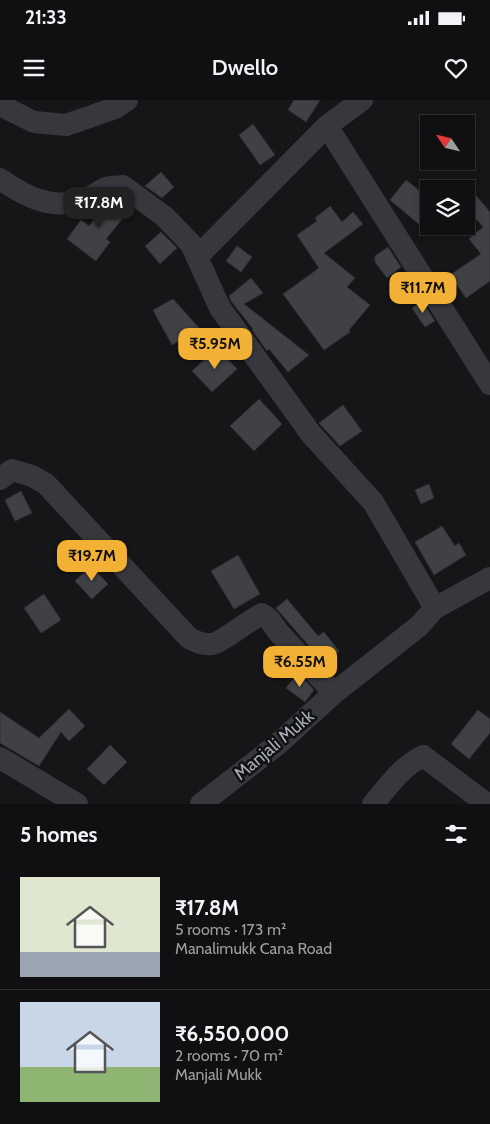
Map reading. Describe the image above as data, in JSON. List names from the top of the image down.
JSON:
{
  "streets": {
    "street": ["Manjali Mukk"]
  },
  "north": "top left",
  "page": {
    "status": "21:33",
    "header": "Dwello",
    "price": [
      "₹17.8M",
      "₹11.7M",
      "₹5.95M",
      "₹19.7M",
      "₹6.55M"
    ],
    "heading": "5 homes",
    "list": [
      {
        "name": "₹17.8M",
        "note": "5 rooms · 173 m² · Manalimukk Cana Road"
      },
      {
        "name": "₹6,550,000",
        "note": "2 rooms · 70 m² · Manjali Mukk"
      }
    ]
  }
}
